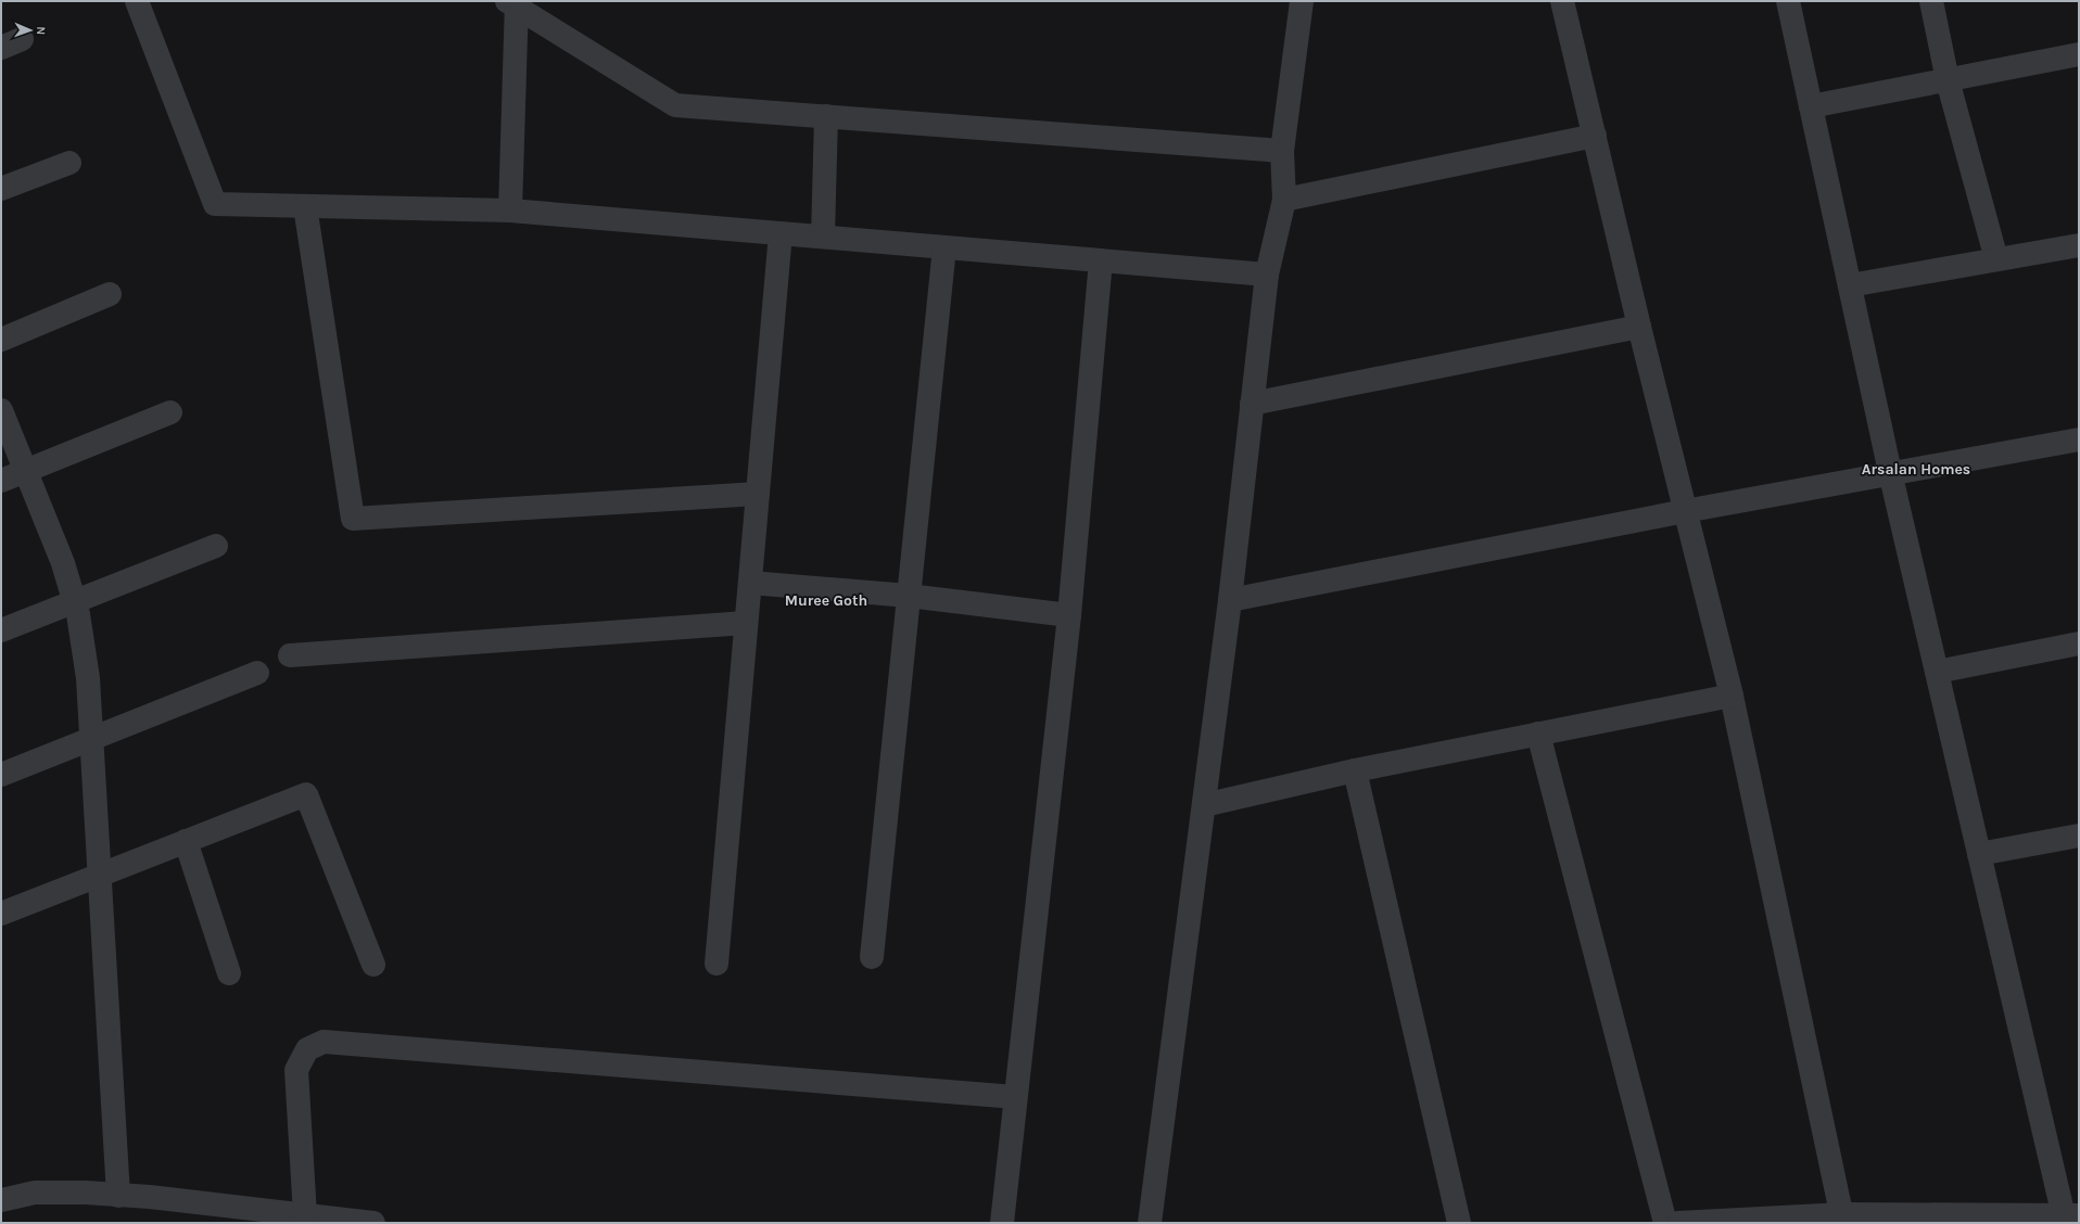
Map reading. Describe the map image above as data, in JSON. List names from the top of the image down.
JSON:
{
  "districts": ["Arsalan Homes", "Muree Goth"],
  "north": "right"
}
